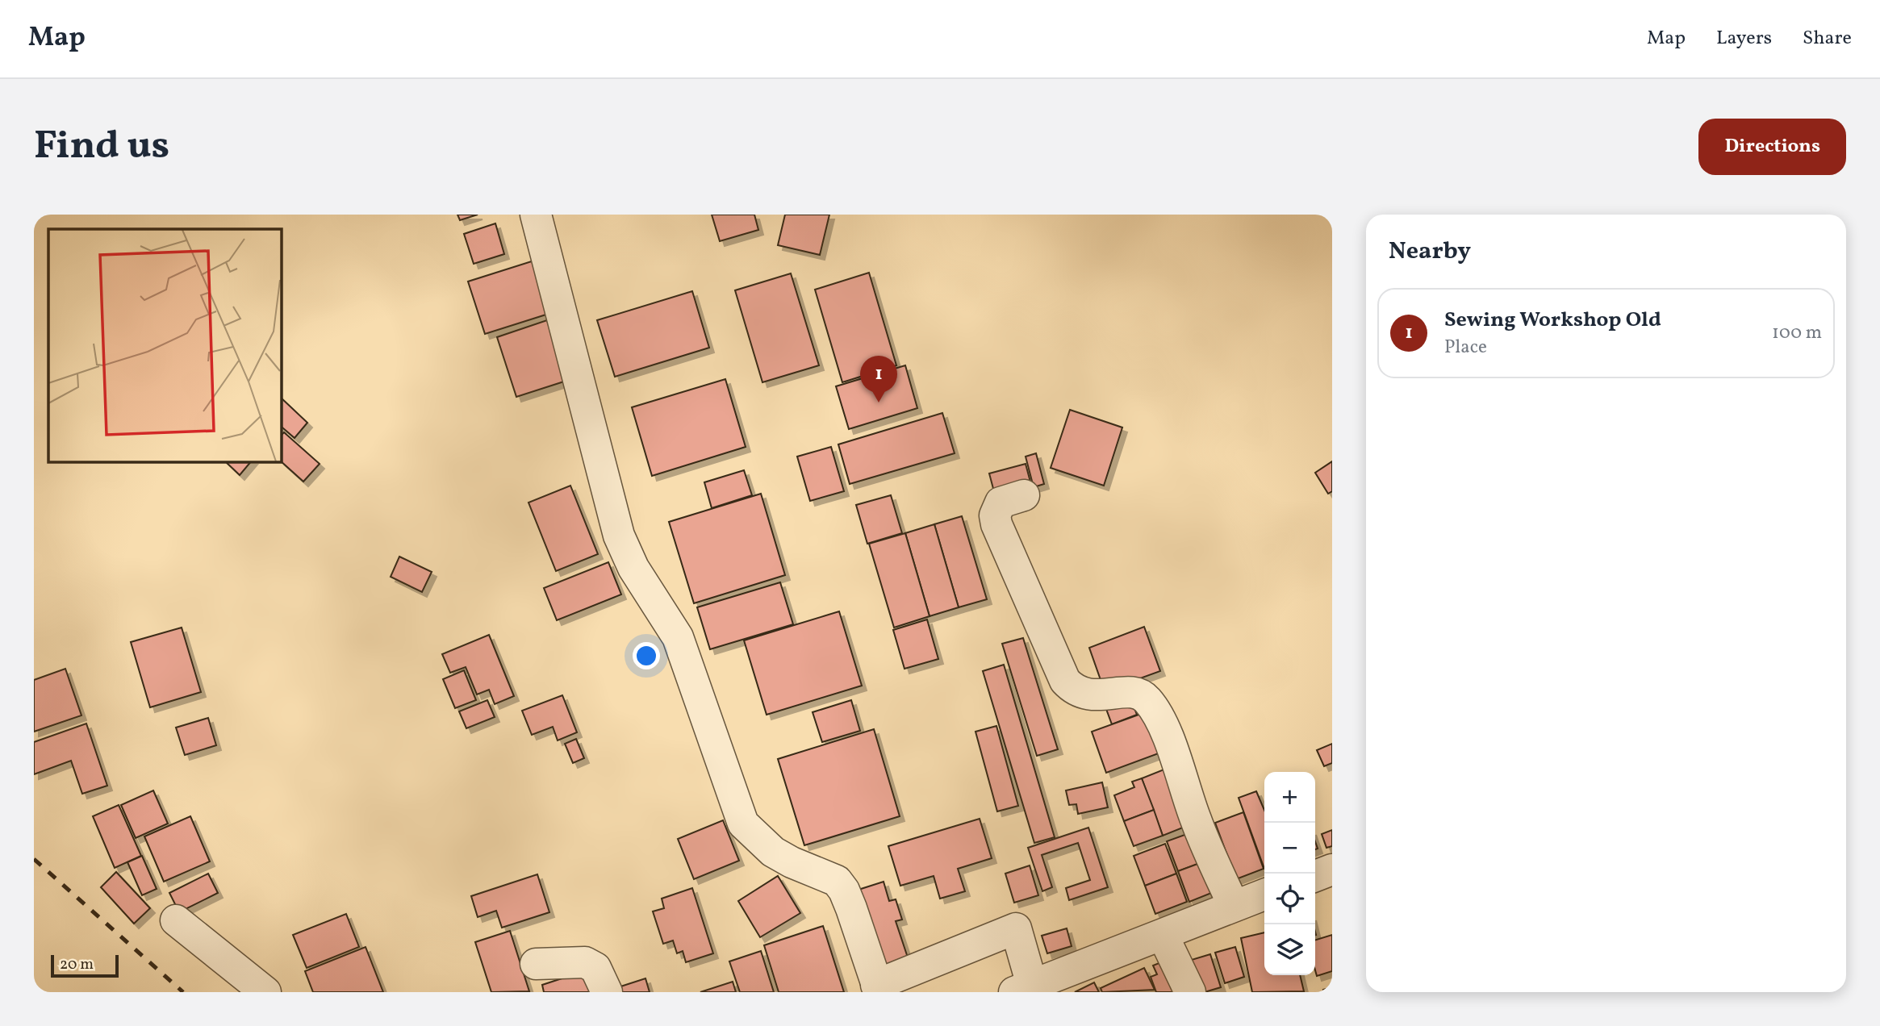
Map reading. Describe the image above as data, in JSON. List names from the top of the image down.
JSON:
{
  "scale_bar": "20 m",
  "page": {
    "header": "Map",
    "nav": ["Map", "Layers", "Share"],
    "buttons": "Directions",
    "title": "Find us",
    "heading": "Nearby",
    "list": [
      {
        "mark": "1",
        "name": "Sewing Workshop Old",
        "note": "Place",
        "value": "100 m"
      }
    ],
    "pins": "1",
    "map_buttons": ["+", "−"],
    "scale": "20 m"
  }
}
